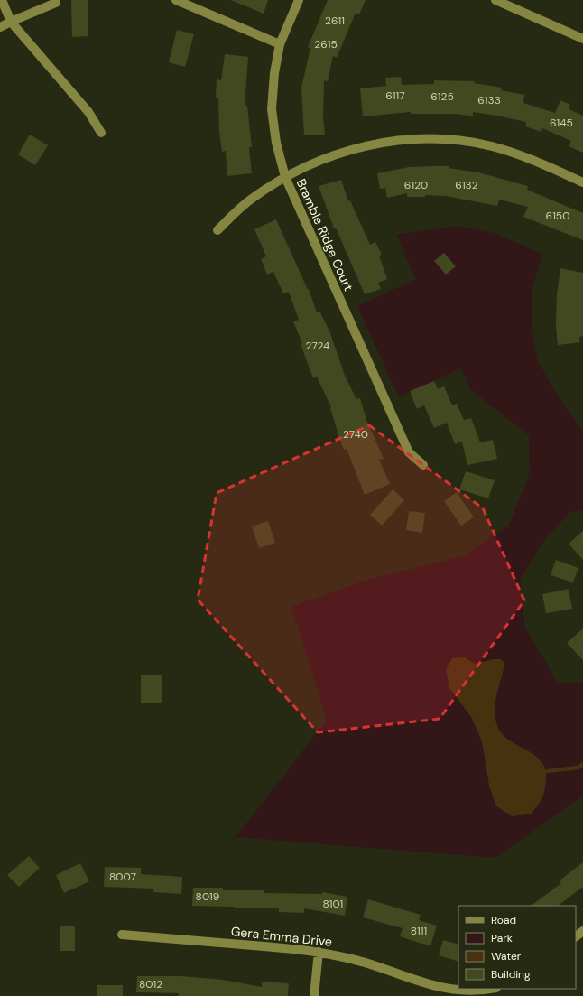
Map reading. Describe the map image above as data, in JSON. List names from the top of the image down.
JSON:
{
  "streets": {
    "street": ["Bramble Ridge Court", "Gera Emma Drive"]
  },
  "house_numbers": [
    "2611",
    "2615",
    "6117",
    "6125",
    "6133",
    "6145",
    "6120",
    "6132",
    "6150",
    "2724",
    "2740",
    "8007",
    "8019",
    "8101",
    "8111",
    "8012"
  ],
  "legend": [
    "Road",
    "Park",
    "Water",
    "Building"
  ]
}
